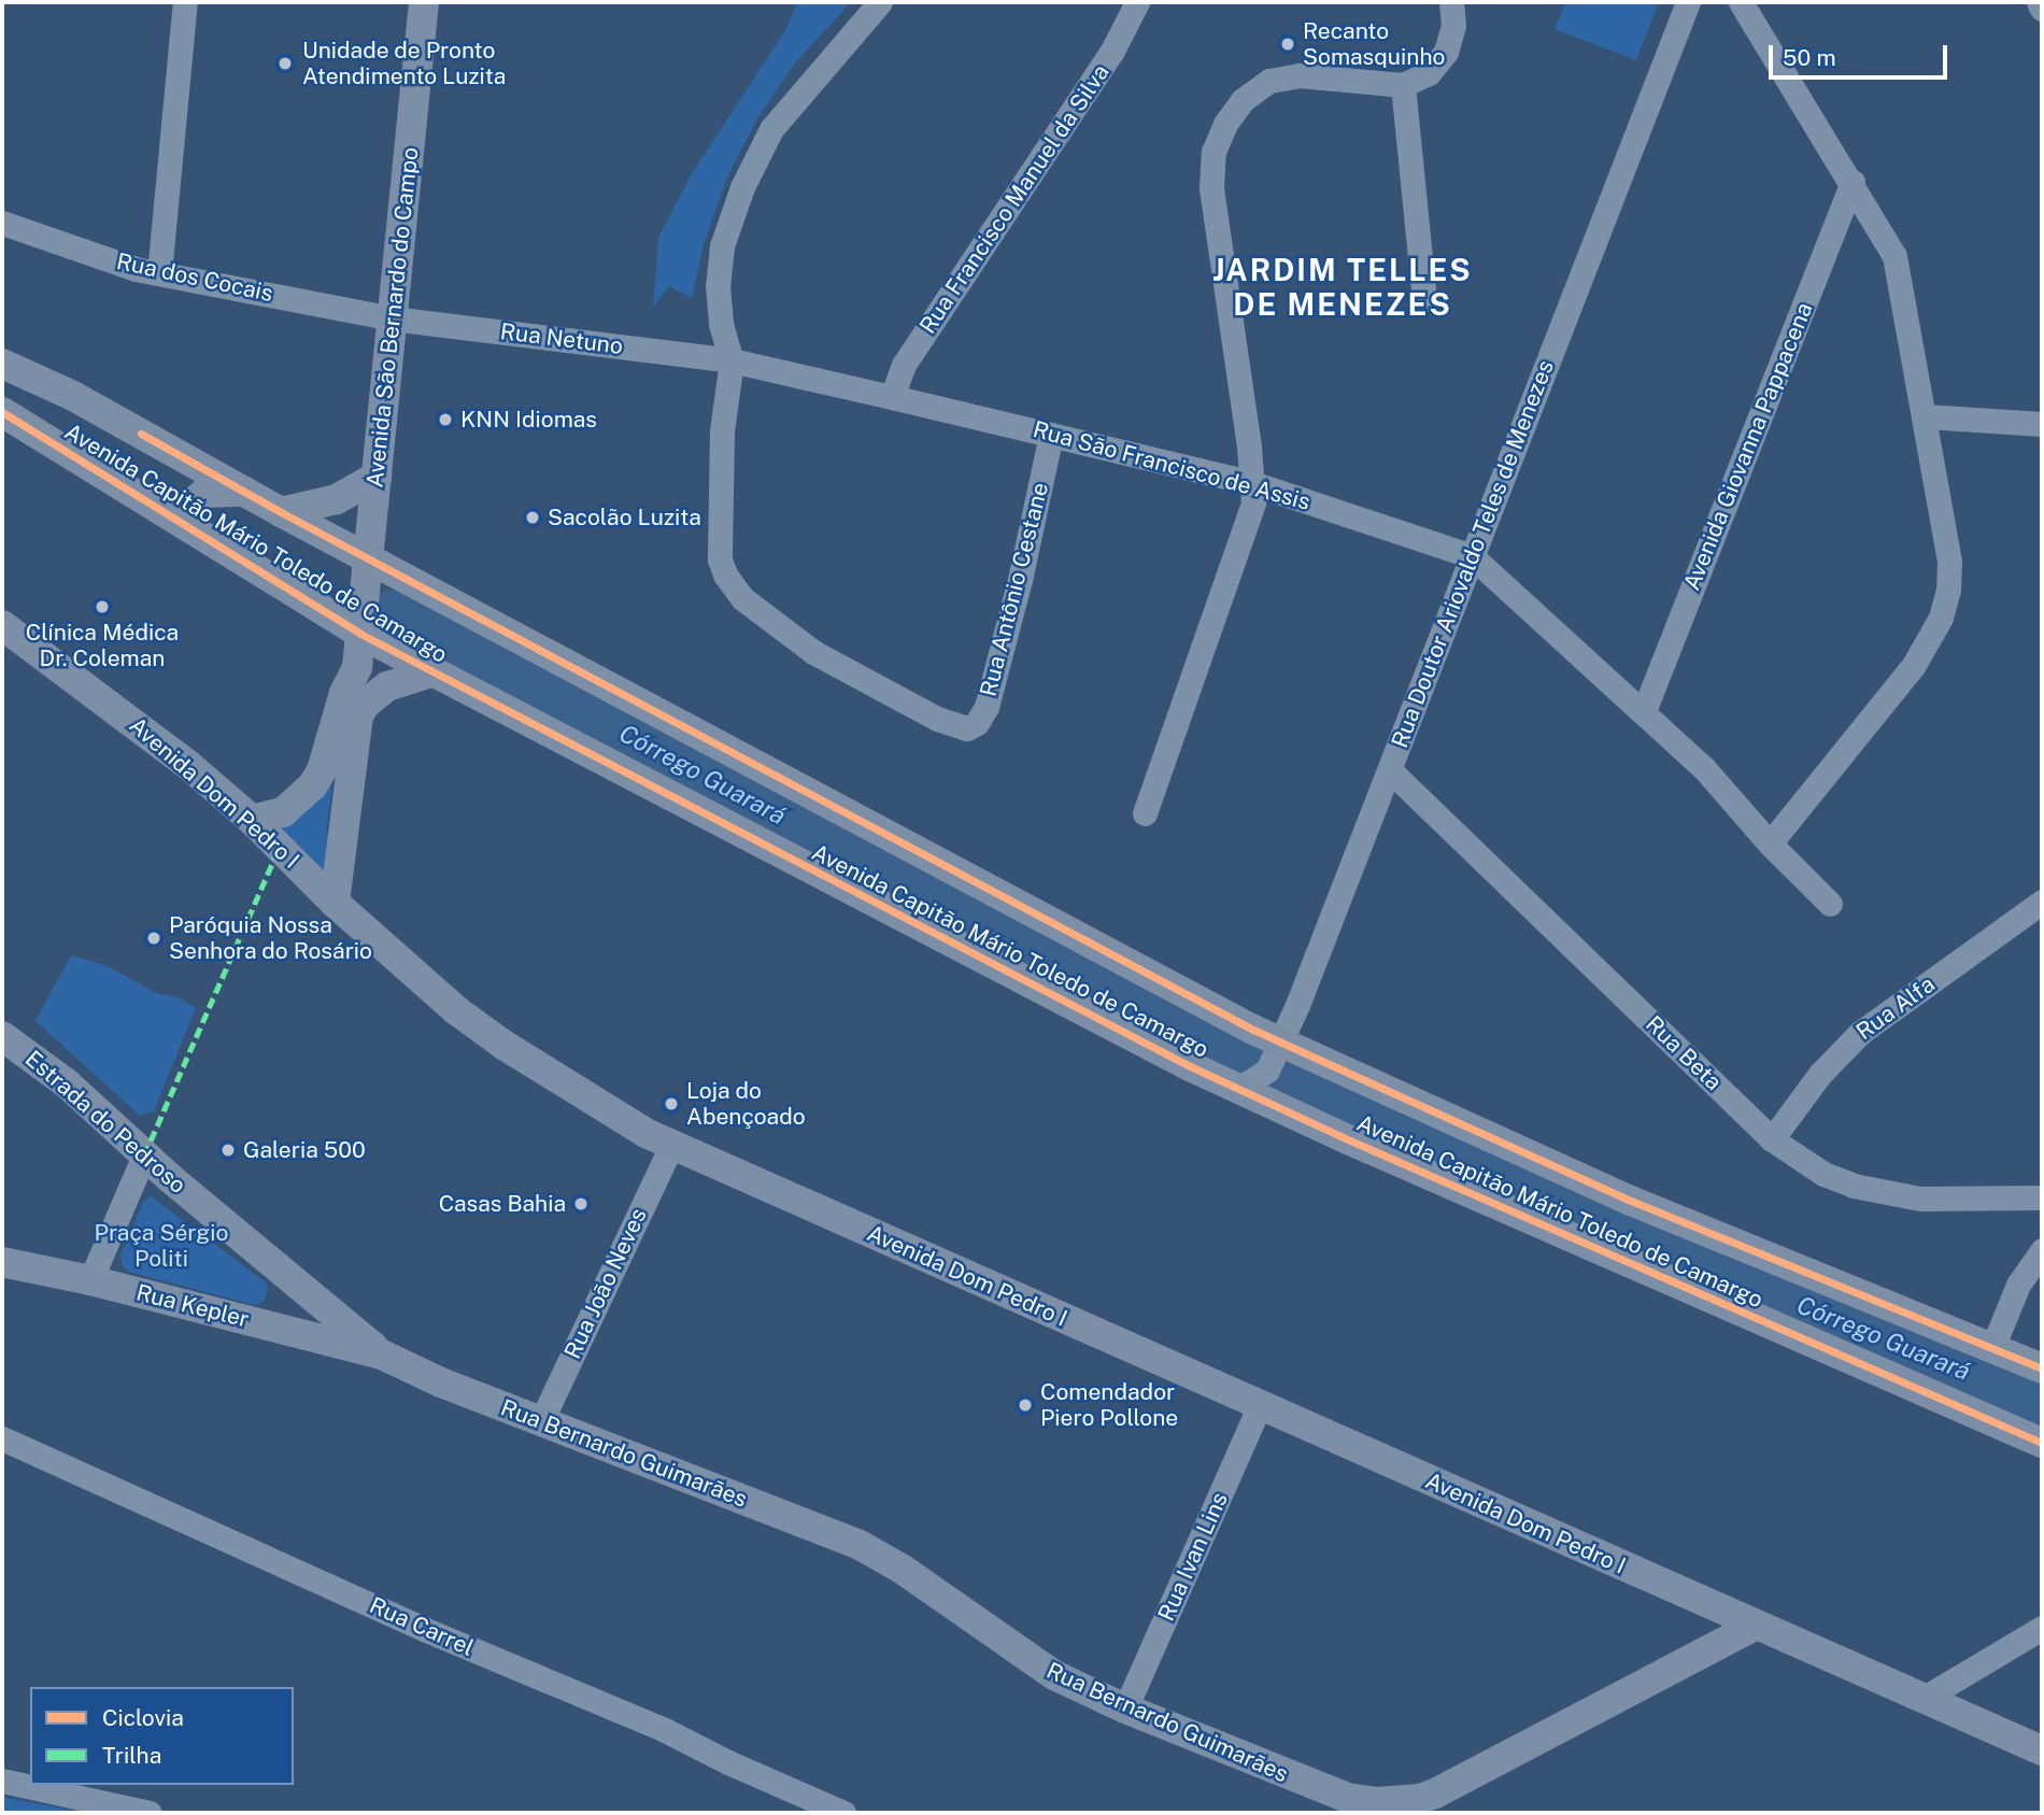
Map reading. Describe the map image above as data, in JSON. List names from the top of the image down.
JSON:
{
  "streets": {
    "main road": [
      "Avenida São Bernardo do Campo",
      "Avenida Capitão Mário Toledo de Camargo",
      "Avenida Dom Pedro I",
      "Estrada do Pedroso",
      "Rua Kepler",
      "Rua Bernardo Guimarães"
    ],
    "street": [
      "Rua Francisco Manuel da Silva",
      "Rua dos Cocais",
      "Rua Netuno",
      "Avenida Giovanna Pappacena",
      "Rua São Francisco de Assis",
      "Rua Doutor Ariovaldo Teles de Menezes",
      "Rua Antônio Cestane",
      "Rua Alfa",
      "Rua Beta",
      "Rua João Neves",
      "Rua Ivan Lins",
      "Rua Carrel"
    ]
  },
  "crossings": [
    ["Rua Francisco Manuel da Silva", "Rua São Francisco de Assis"],
    ["Rua dos Cocais", "Avenida São Bernardo do Campo"],
    ["Rua dos Cocais", "Rua Netuno"],
    ["Avenida São Bernardo do Campo", "Rua Netuno"],
    ["Avenida São Bernardo do Campo", "Avenida Capitão Mário Toledo de Camargo"],
    ["Avenida São Bernardo do Campo", "Avenida Dom Pedro I"],
    ["Rua Netuno", "Rua São Francisco de Assis"],
    ["Rua Netuno", "Rua Antônio Cestane"],
    ["Avenida Giovanna Pappacena", "Rua São Francisco de Assis"],
    ["Rua São Francisco de Assis", "Rua Doutor Ariovaldo Teles de Menezes"],
    ["Rua São Francisco de Assis", "Rua Antônio Cestane"],
    ["Avenida Capitão Mário Toledo de Camargo", "Rua Doutor Ariovaldo Teles de Menezes"],
    ["Rua Doutor Ariovaldo Teles de Menezes", "Rua Beta"],
    ["Avenida Dom Pedro I", "Rua João Neves"],
    ["Avenida Dom Pedro I", "Rua Bernardo Guimarães"],
    ["Avenida Dom Pedro I", "Rua Ivan Lins"],
    ["Rua Alfa", "Rua Beta"],
    ["Estrada do Pedroso", "Rua Kepler"],
    ["Estrada do Pedroso", "Rua Bernardo Guimarães"],
    ["Rua João Neves", "Rua Bernardo Guimarães"],
    ["Rua Kepler", "Rua Bernardo Guimarães"],
    ["Rua Bernardo Guimarães", "Rua Ivan Lins"]
  ],
  "districts": ["JARDIM TELLES DE MENEZES"],
  "water": ["Córrego Guarará"],
  "parks": ["Praça Sérgio Politi"],
  "places": [
    "Recanto Somasquinho",
    "Unidade de Pronto Atendimento Luzita",
    "KNN Idiomas",
    "Sacolão Luzita",
    "Clínica Médica Dr. Coleman",
    "Paróquia Nossa Senhora do Rosário",
    "Loja do Abençoado",
    "Galeria 500",
    "Casas Bahia",
    "Comendador Piero Pollone"
  ],
  "legend": ["Ciclovia", "Trilha"],
  "scale_bar": "50 m"
}
